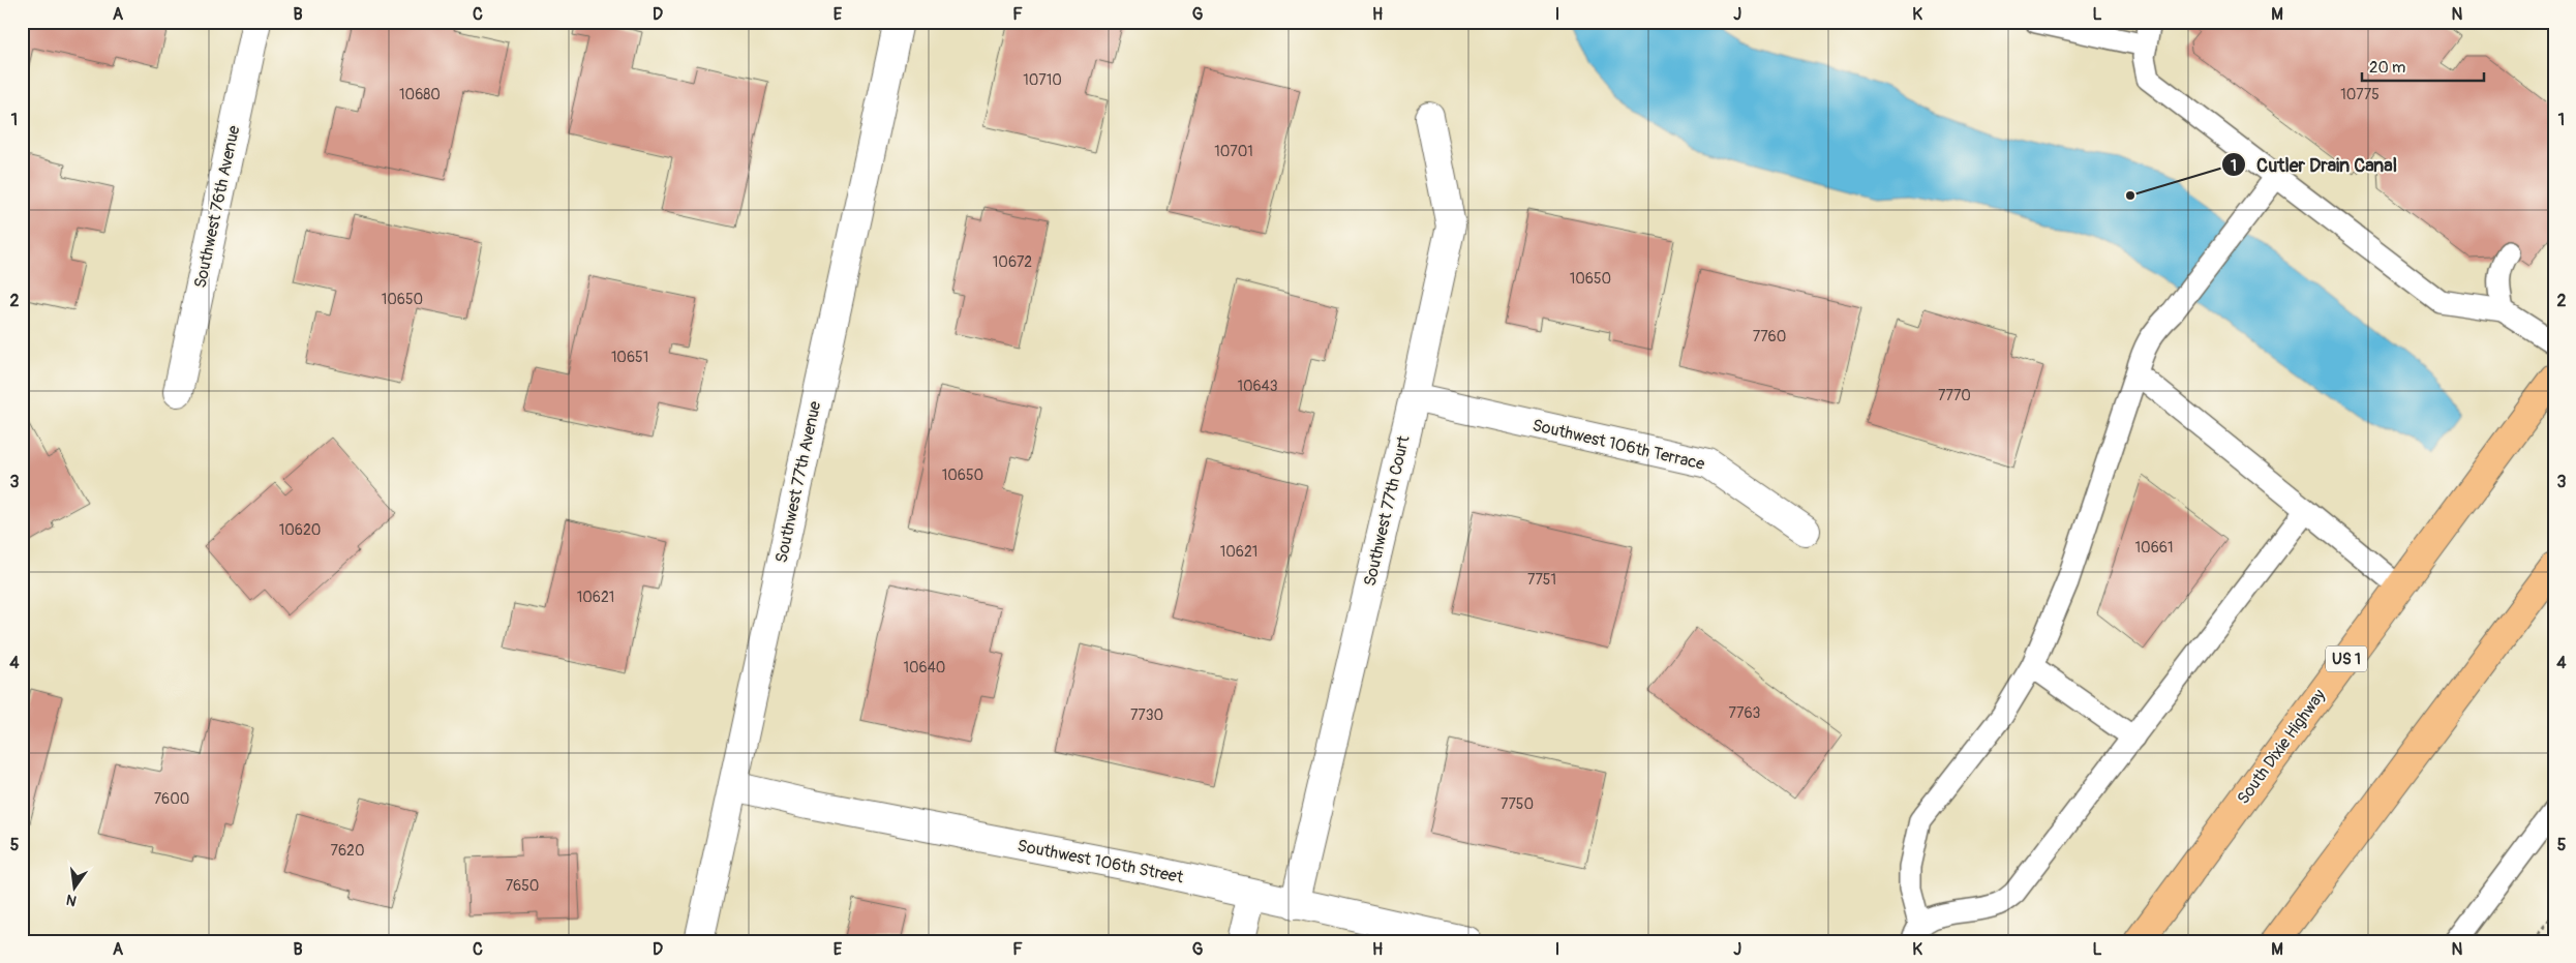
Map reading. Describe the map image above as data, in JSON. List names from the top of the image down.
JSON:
{
  "streets": {
    "highway": ["US 1", "South Dixie Highway"],
    "street": [
      "Southwest 76th Avenue",
      "Southwest 106th Terrace",
      "Southwest 77th Avenue",
      "Southwest 77th Court",
      "Southwest 106th Street"
    ]
  },
  "crossings": [
    ["Southwest 106th Terrace", "Southwest 77th Court"],
    ["Southwest 77th Avenue", "Southwest 106th Street"],
    ["Southwest 77th Court", "Southwest 106th Street"]
  ],
  "places": ["Cutler Drain Canal"],
  "house_numbers": [
    "10710",
    "10680",
    "10775",
    "10701",
    "10672",
    "10650",
    "10650",
    "7760",
    "10651",
    "10643",
    "7770",
    "10650",
    "10620",
    "10661",
    "10621",
    "7751",
    "10621",
    "10640",
    "7763",
    "7730",
    "7600",
    "7750",
    "7620",
    "7650"
  ],
  "scale_bar": "20 m",
  "north": "bottom",
  "grid": {
    "columns": [
      "A",
      "B",
      "C",
      "D",
      "E",
      "F",
      "G",
      "H",
      "I",
      "J",
      "K",
      "L",
      "M",
      "N"
    ],
    "rows": [
      "1",
      "2",
      "3",
      "4",
      "5"
    ]
  }
}
